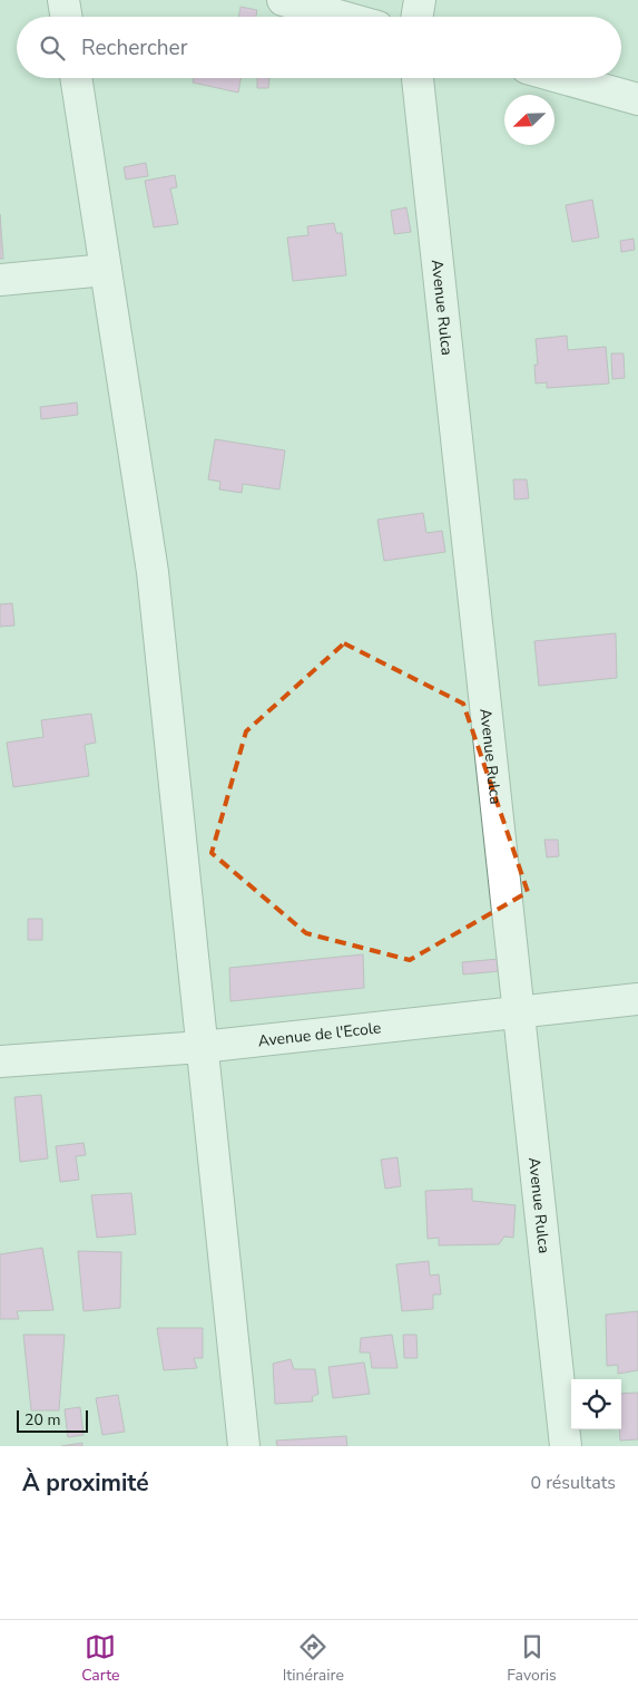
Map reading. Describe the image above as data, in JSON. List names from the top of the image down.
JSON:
{
  "streets": {
    "street": ["Avenue Rulca", "Avenue de l'Ecole"]
  },
  "crossings": [
    ["Avenue Rulca", "Avenue de l'Ecole"]
  ],
  "scale_bar": "20 m",
  "north": "bottom left",
  "page": {
    "search": "Rechercher",
    "scale": "20 m",
    "heading": ["À proximité", "0 résultats"],
    "nav": ["Carte", "Itinéraire", "Favoris"]
  }
}
